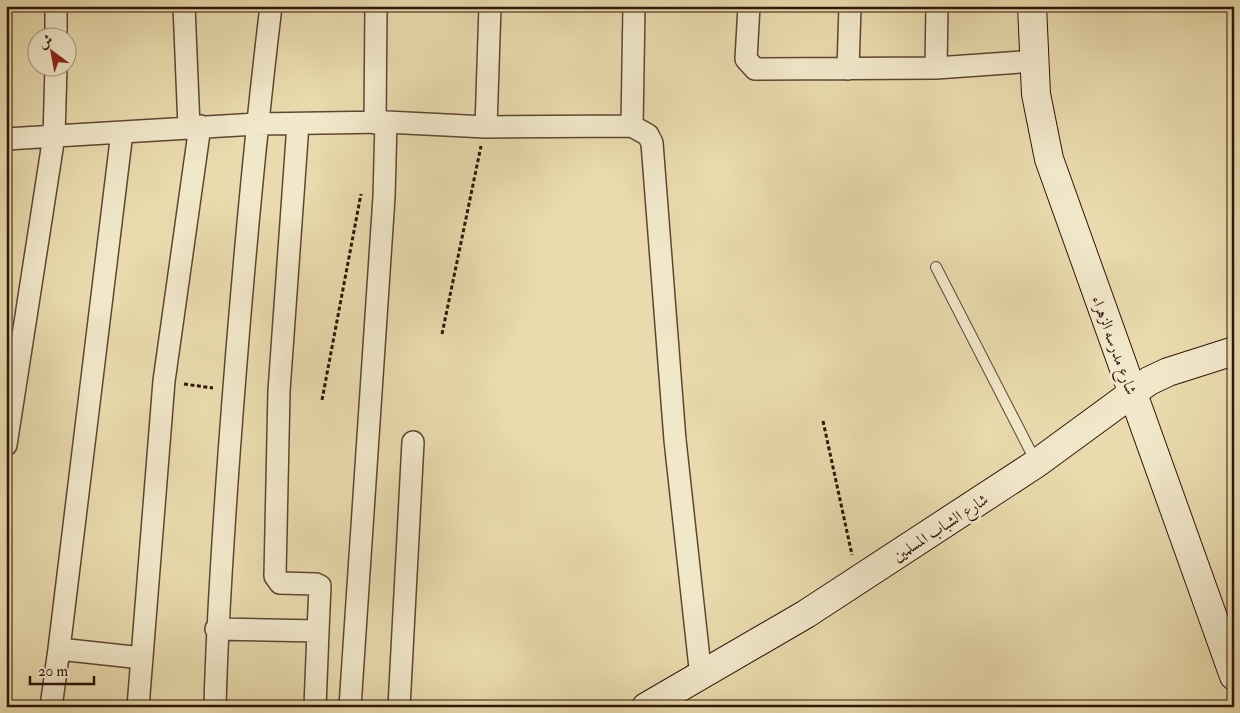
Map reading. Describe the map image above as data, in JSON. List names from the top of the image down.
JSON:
{
  "streets": {
    "street": ["شارع مدرسه الزهراء", "شارع الشباب المسلمين"]
  },
  "crossings": [
    ["شارع مدرسه الزهراء", "شارع الشباب المسلمين"]
  ],
  "scale_bar": "20 m",
  "north": "top left"
}
